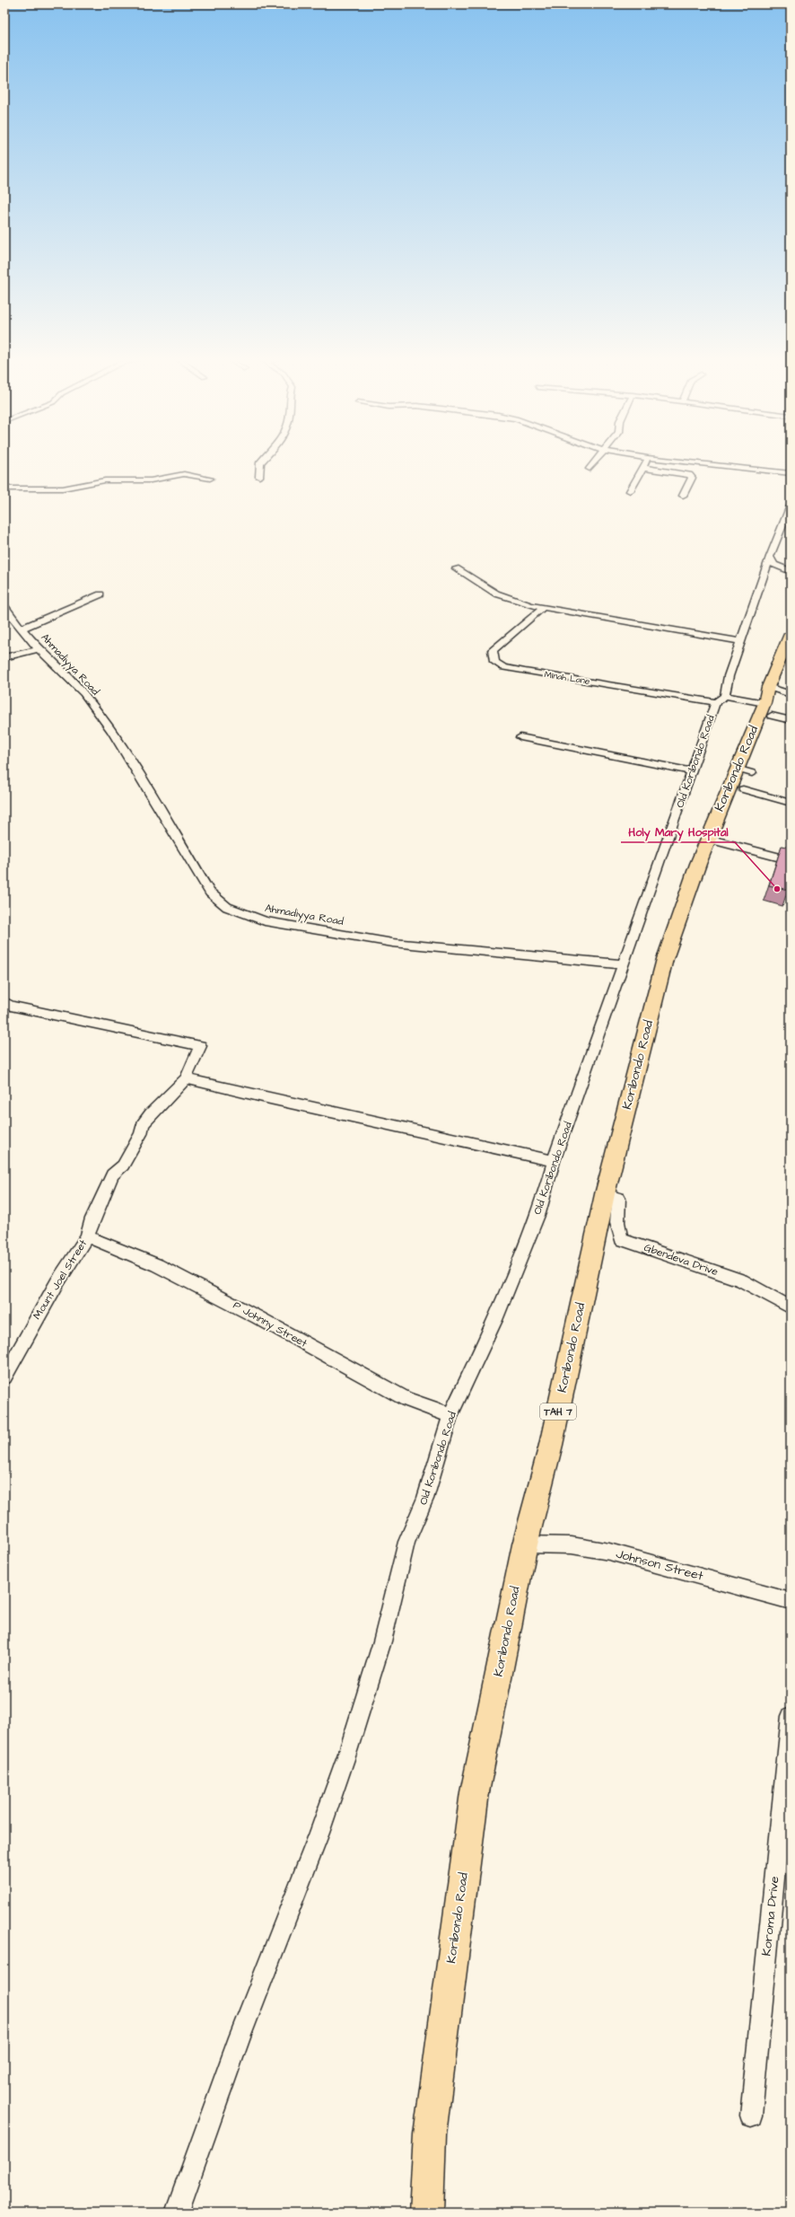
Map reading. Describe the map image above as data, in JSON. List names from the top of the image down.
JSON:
{
  "streets": {
    "highway": ["Koribondo Road", "TAH 7"],
    "street": [
      "Ahmadiyya Road",
      "MInah Lane",
      "Old Koribondo Road",
      "Gbendeva Drive",
      "Mount Joel Street",
      "P Johnny Street",
      "Johnson Street",
      "Koroma Drive"
    ]
  },
  "crossings": [
    ["Ahmadiyya Road", "Old Koribondo Road"],
    ["MInah Lane", "Old Koribondo Road"],
    ["Old Koribondo Road", "P Johnny Street"],
    ["Koribondo Road", "Gbendeva Drive"],
    ["Koribondo Road", "Johnson Street"],
    ["Mount Joel Street", "P Johnny Street"]
  ],
  "places": ["Holy Mary Hospital"]
}
